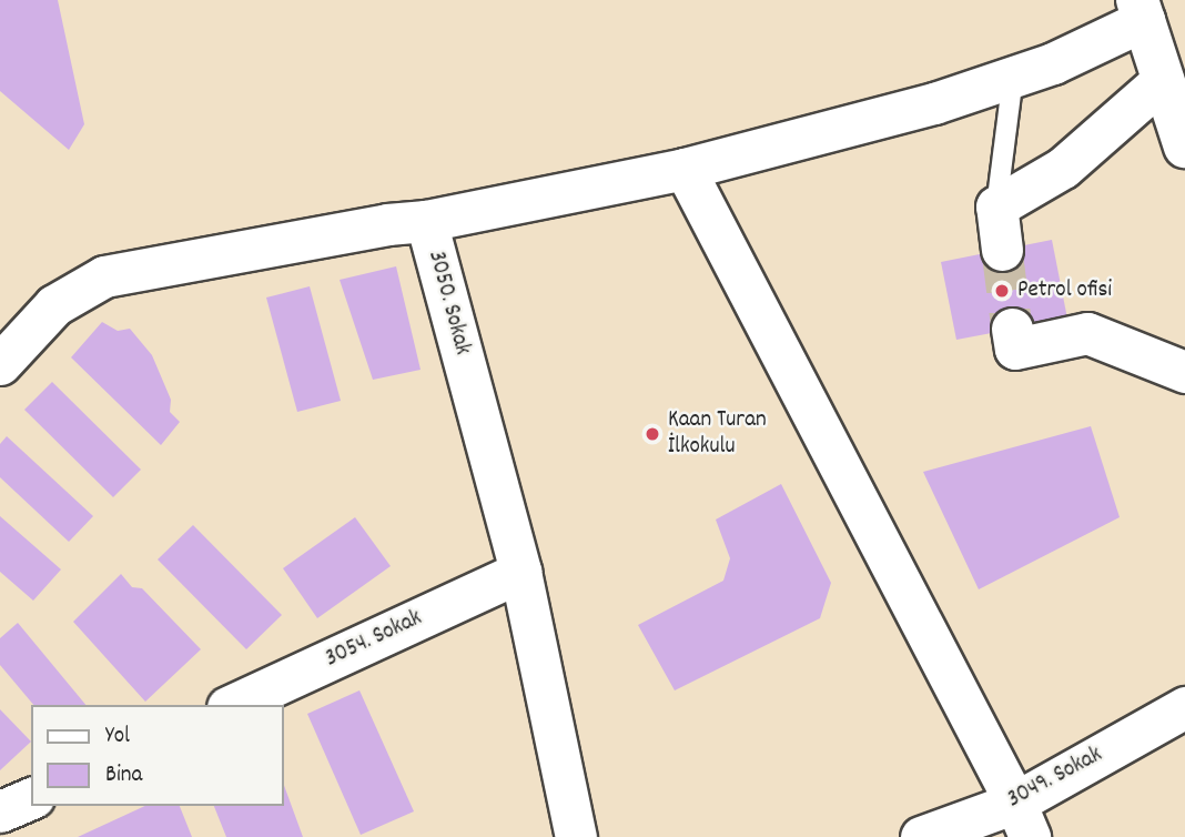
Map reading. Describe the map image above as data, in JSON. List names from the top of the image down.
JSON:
{
  "streets": {
    "street": ["3050. Sokak", "3054. Sokak", "3049. Sokak"]
  },
  "crossings": [
    ["3050. Sokak", "3054. Sokak"]
  ],
  "places": ["Petrol ofisi", "Kaan Turan İlkokulu"],
  "legend": ["Yol", "Bina"]
}
